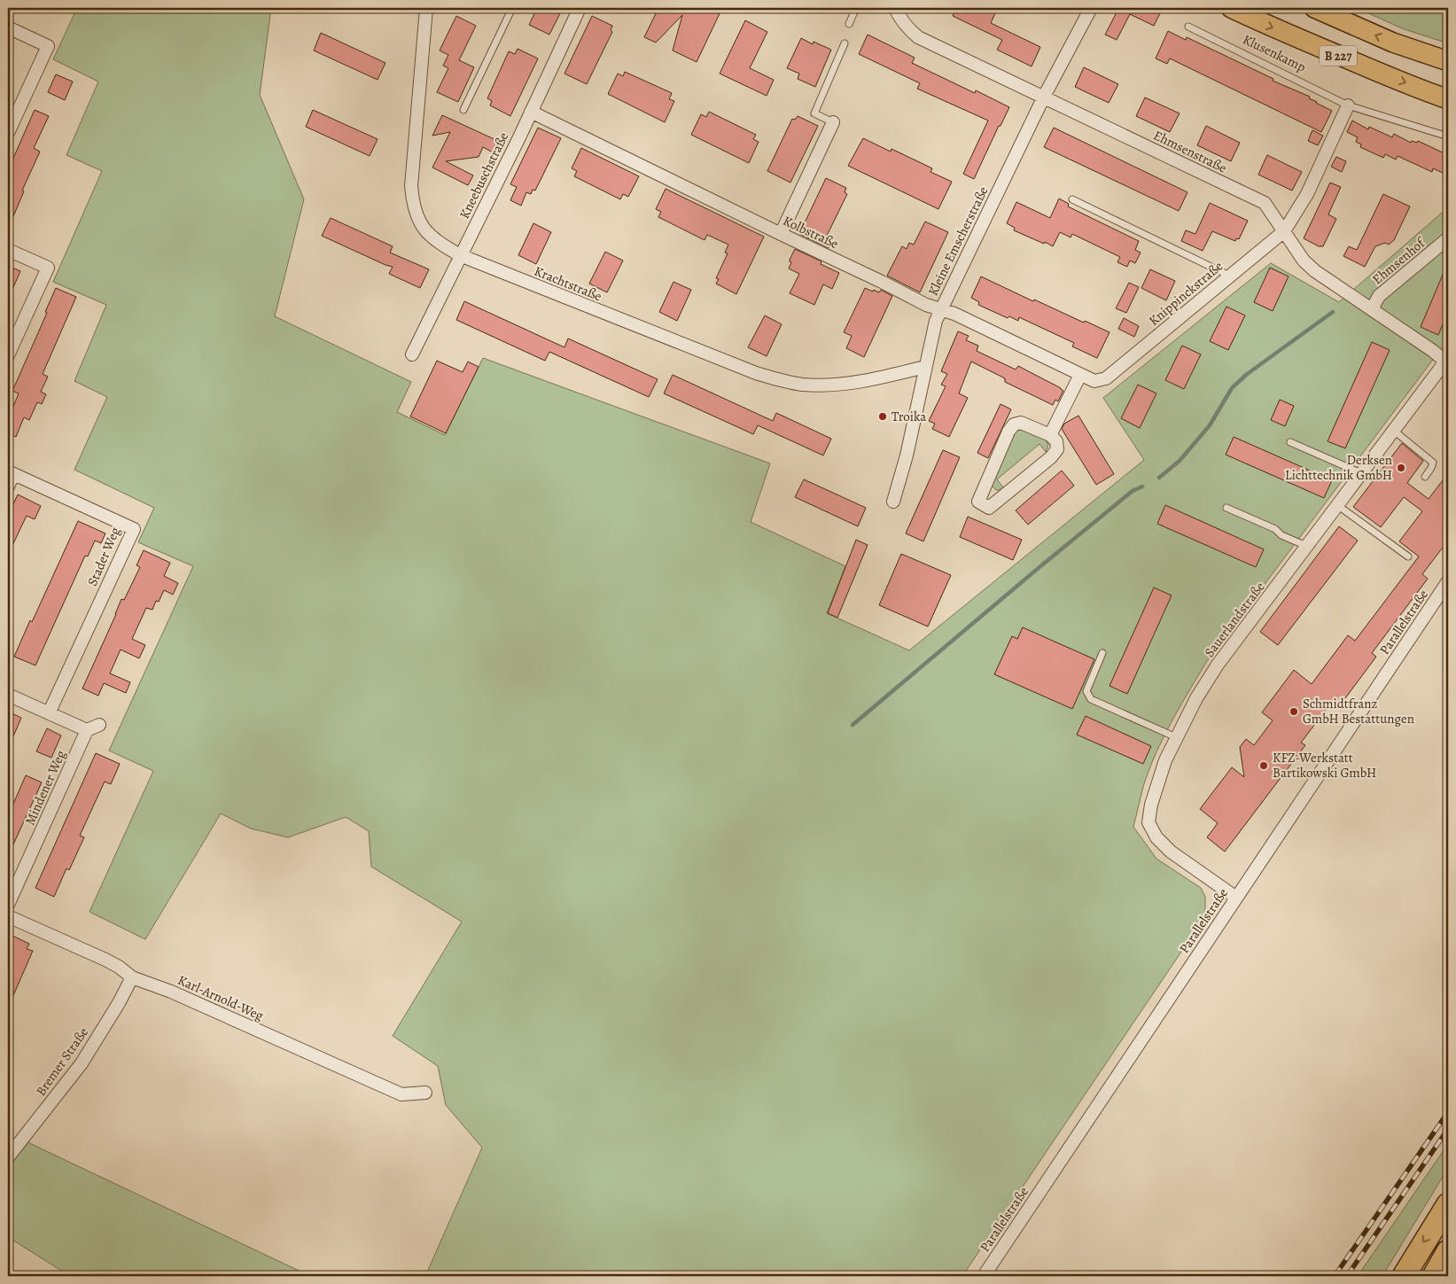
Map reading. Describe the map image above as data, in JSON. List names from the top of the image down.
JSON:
{
  "streets": {
    "main road": ["B 227"],
    "street": [
      "Ehmsenstraße",
      "Kneebuschstraße",
      "Kolbstraße",
      "Kleine Emscherstraße",
      "Ehmsenhof",
      "Krachtstraße",
      "Knippinckstraße",
      "Stader Weg",
      "Sauerlandstraße",
      "Parallelstraße",
      "Mindener Weg",
      "Karl-Arnold-Weg",
      "Bremer Straße"
    ],
    "lane": ["Klusenkamp"]
  },
  "crossings": [
    ["Ehmsenstraße", "Kleine Emscherstraße"],
    ["Ehmsenstraße", "Ehmsenhof"],
    ["Ehmsenstraße", "Knippinckstraße"],
    ["Ehmsenstraße", "Sauerlandstraße"],
    ["Kneebuschstraße", "Kolbstraße"],
    ["Kneebuschstraße", "Krachtstraße"],
    ["Kolbstraße", "Kleine Emscherstraße"],
    ["Kolbstraße", "Knippinckstraße"],
    ["Kleine Emscherstraße", "Krachtstraße"],
    ["Sauerlandstraße", "Parallelstraße"],
    ["Karl-Arnold-Weg", "Bremer Straße"]
  ],
  "places": [
    "Troika",
    "Derksen Lichttechnik GmbH",
    "Schmidtfranz GmbH Bestattungen",
    "KFZ-Werkstatt Bartikowski GmbH"
  ]
}
